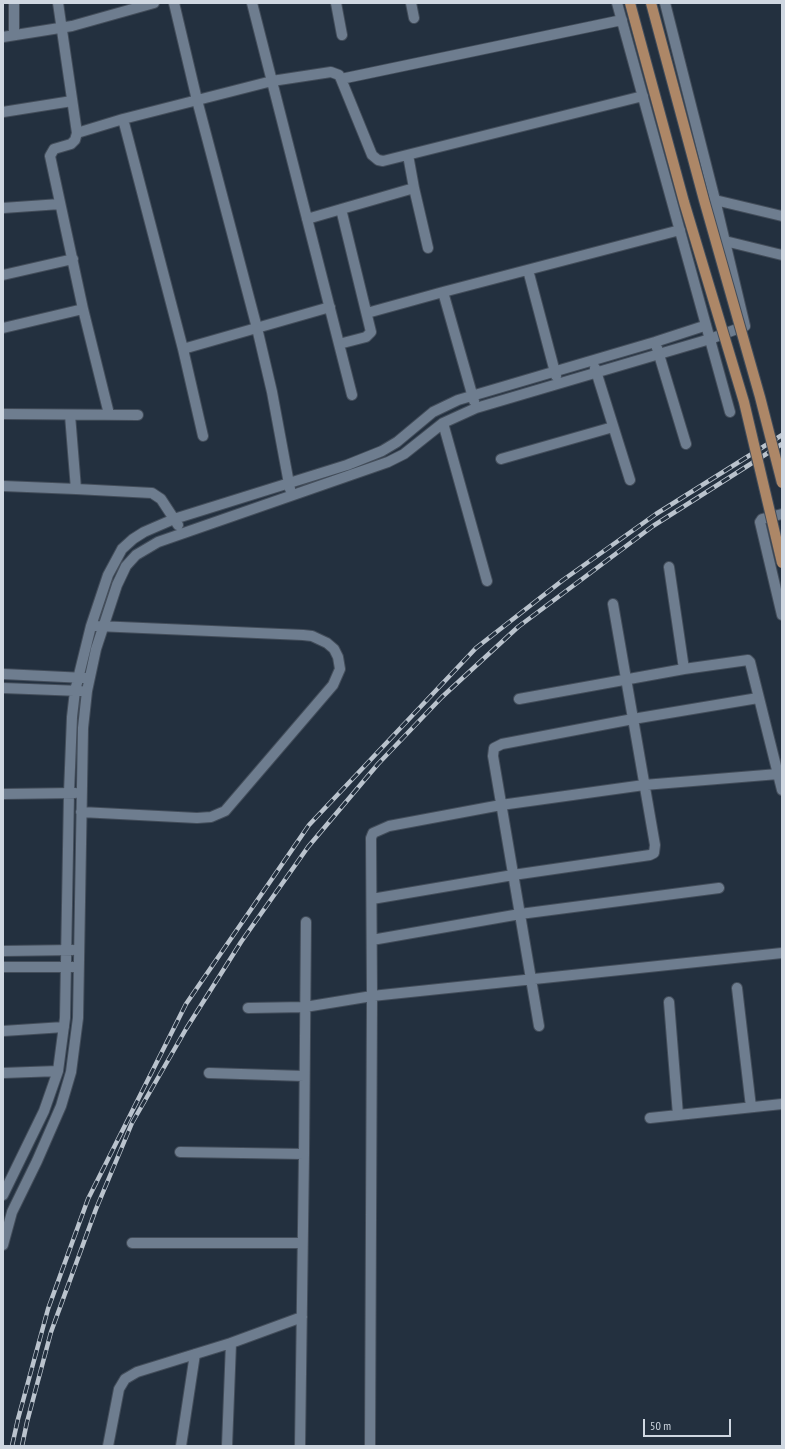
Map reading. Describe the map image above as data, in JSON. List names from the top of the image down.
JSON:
{
  "scale_bar": "50 m"
}
